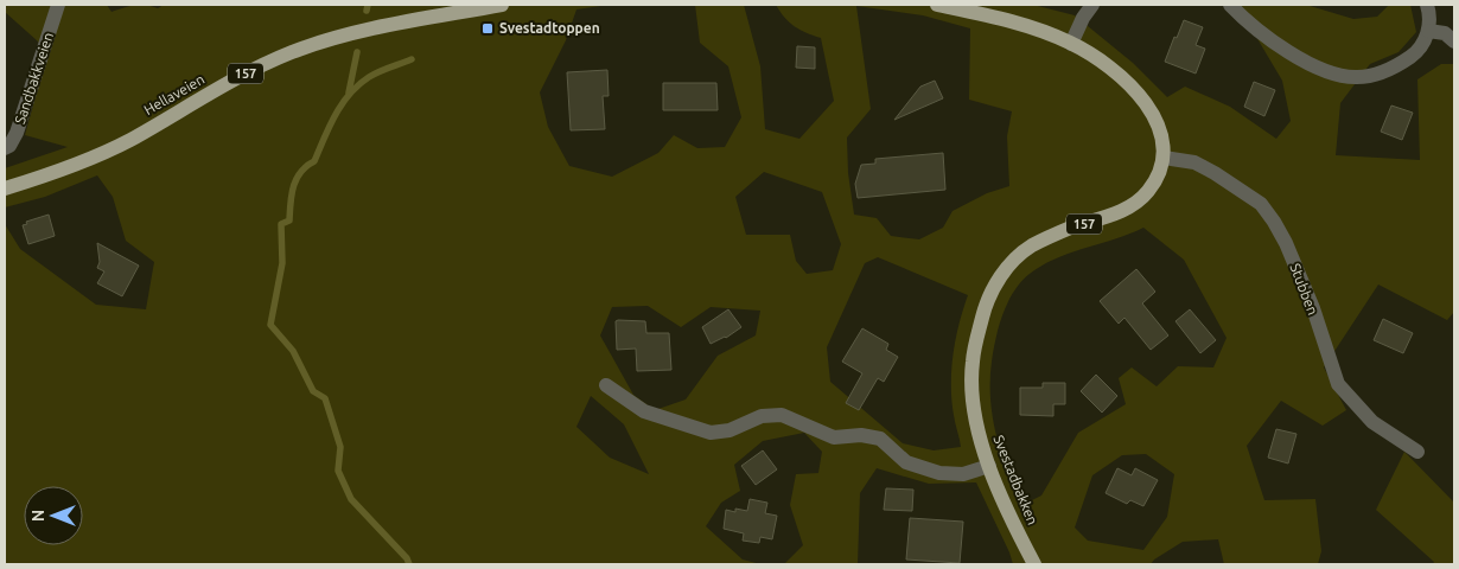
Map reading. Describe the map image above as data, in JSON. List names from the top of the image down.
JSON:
{
  "streets": {
    "main road": ["157", "Hellaveien", "Svestadbakken"],
    "street": ["Sandbakkveien", "Stubben"]
  },
  "crossings": [
    ["Stubben", "Svestadbakken"]
  ],
  "places": {
    "transit": ["Svestadtoppen"]
  },
  "north": "left"
}
